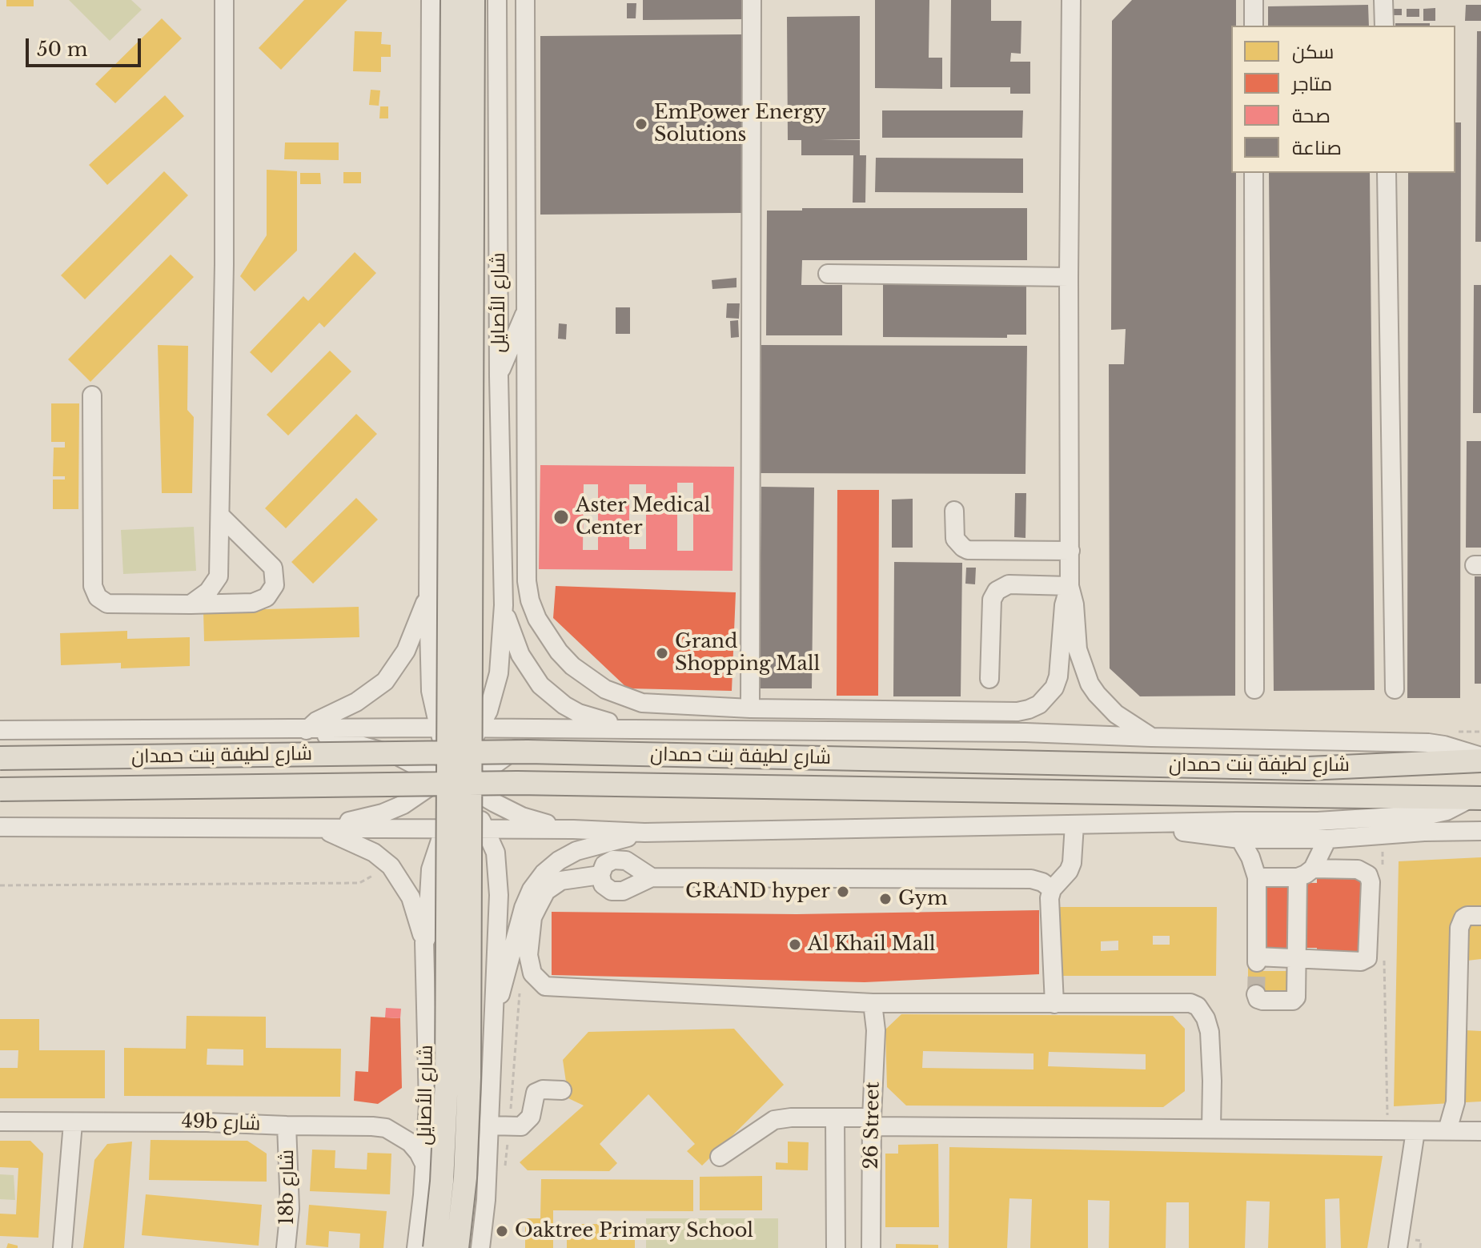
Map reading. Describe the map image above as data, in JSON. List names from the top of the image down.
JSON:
{
  "streets": {
    "main road": ["شارع لطيفة بنت حمدان"],
    "street": [
      "شارع الأصايل",
      "49b شارع",
      "26 Street",
      "18b شارع"
    ]
  },
  "crossings": [
    ["شارع الأصايل", "49b شارع"],
    ["49b شارع", "18b شارع"]
  ],
  "places": [
    "EmPower Energy Solutions",
    "Aster Medical Center",
    "Grand Shopping Mall",
    "GRAND hyper",
    "Gym",
    "Al Khail Mall",
    "Oaktree Primary School"
  ],
  "legend": [
    "سكن",
    "متاجر",
    "صحة",
    "صناعة"
  ],
  "scale_bar": "50 m"
}
